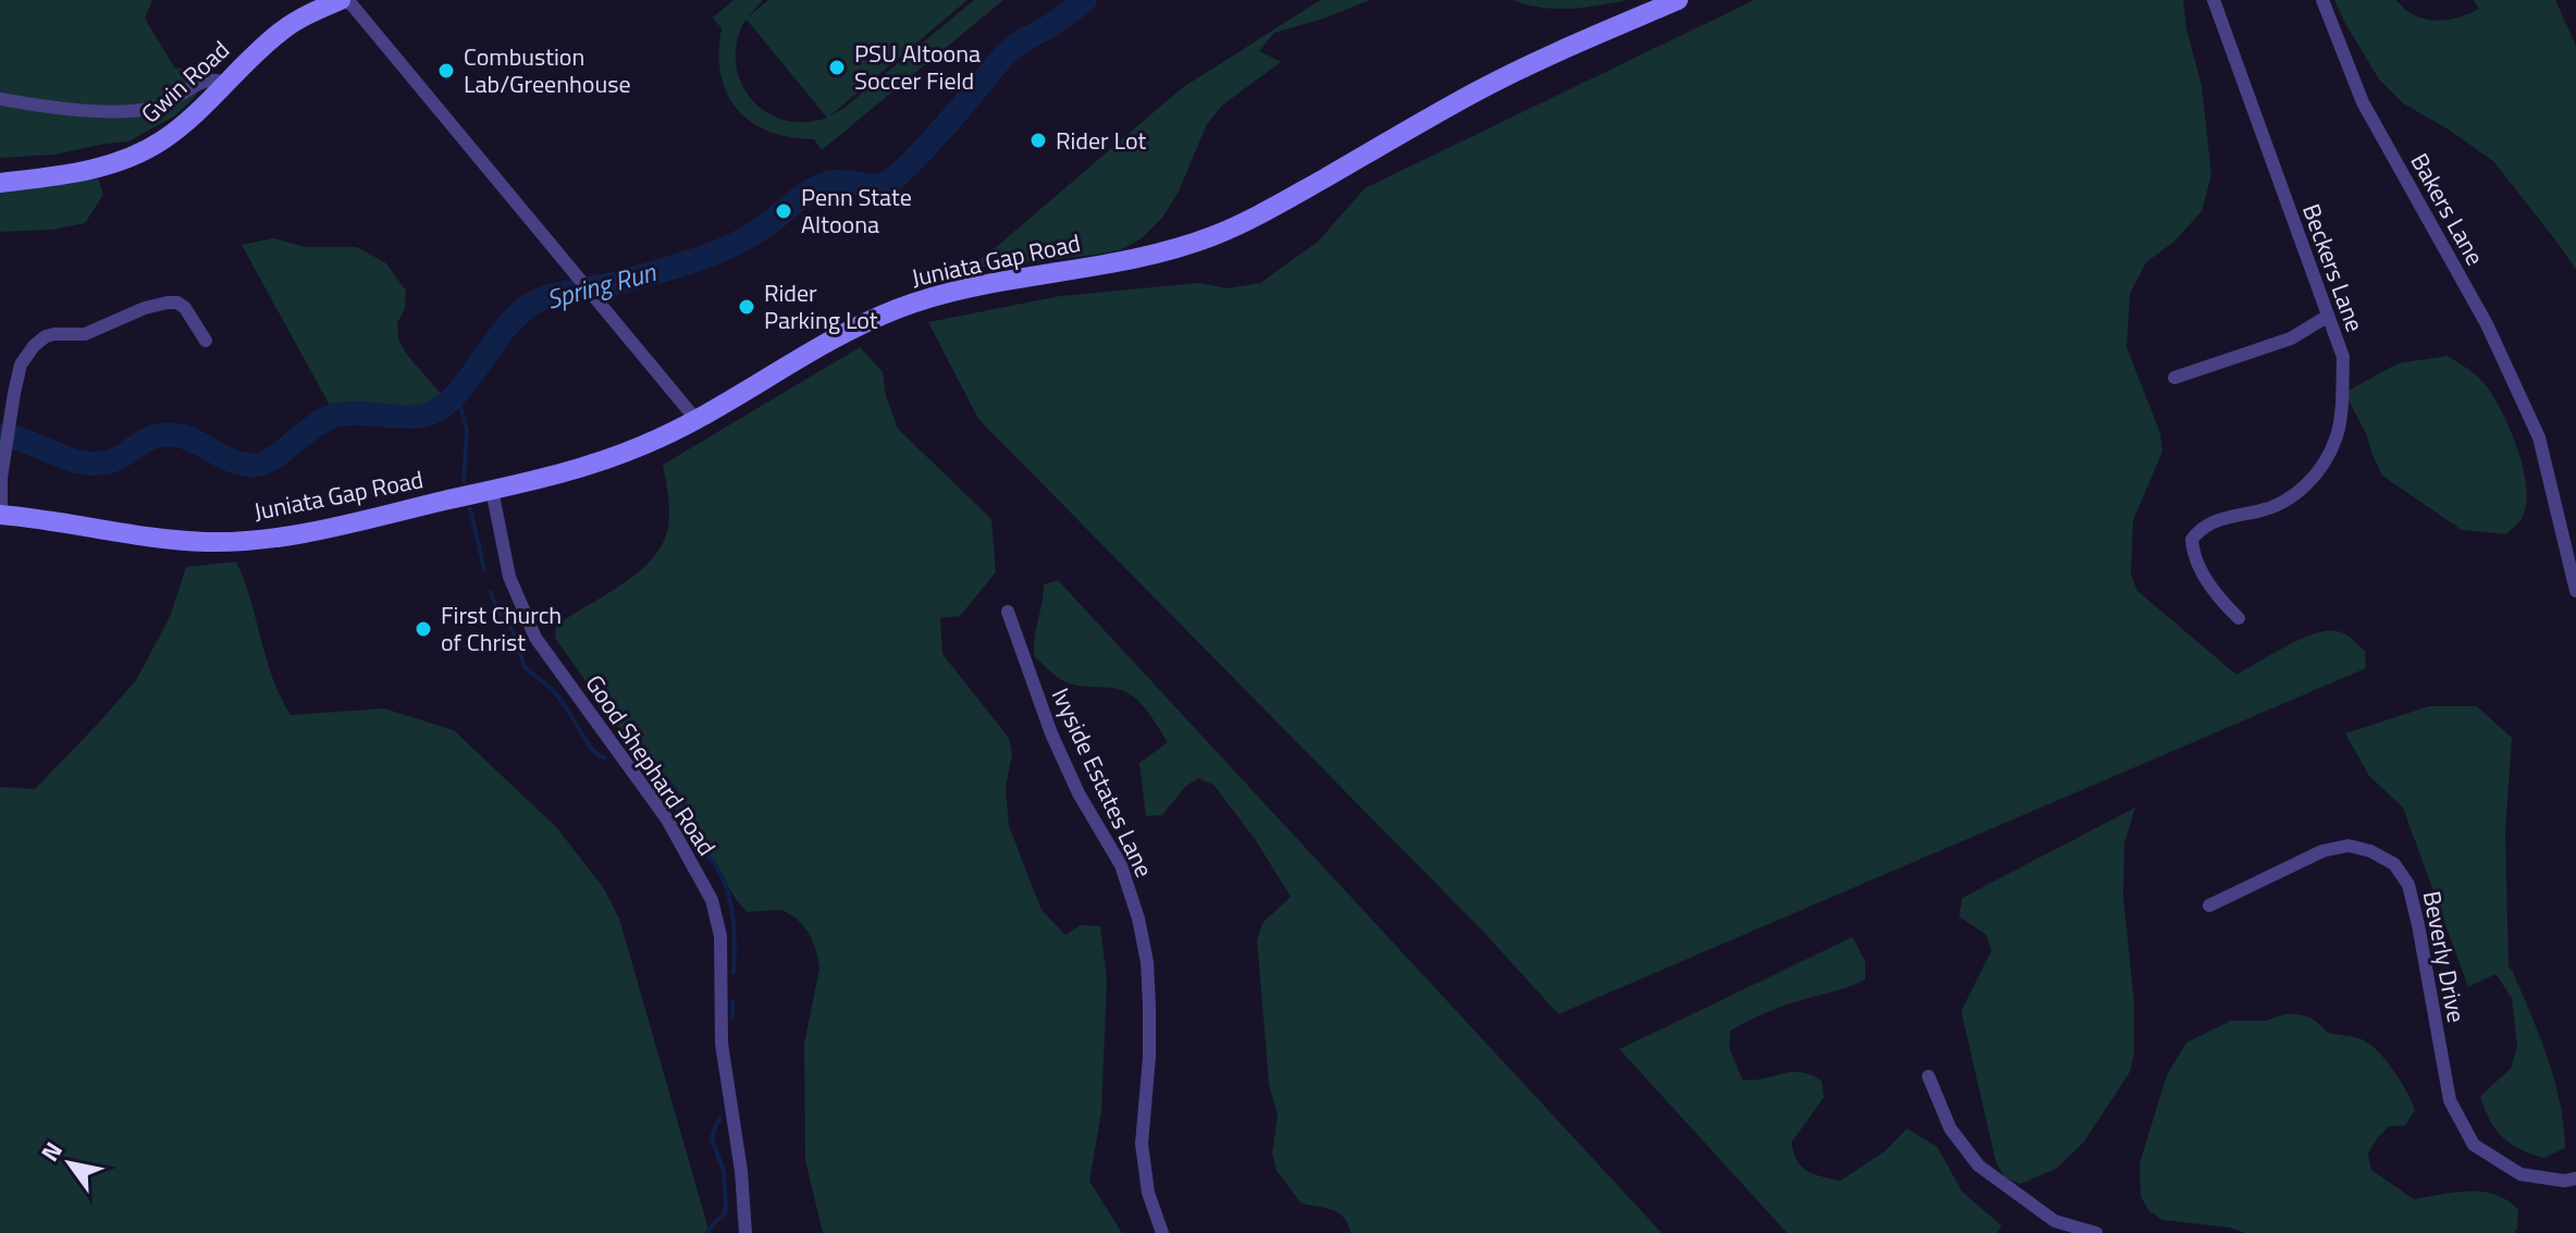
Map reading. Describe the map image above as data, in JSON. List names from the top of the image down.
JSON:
{
  "streets": {
    "main road": ["Gwin Road", "Juniata Gap Road"],
    "street": [
      "Bakers Lane",
      "Beckers Lane",
      "Good Shephard Road",
      "Ivyside Estates Lane",
      "Beverly Drive"
    ]
  },
  "crossings": [
    ["Juniata Gap Road", "Good Shephard Road"]
  ],
  "water": ["Spring Run"],
  "places": [
    "PSU Altoona Soccer Field",
    "Combustion Lab/Greenhouse",
    "Rider Lot",
    "Penn State Altoona",
    "Rider Parking Lot",
    "First Church of Christ"
  ],
  "north": "top left"
}
